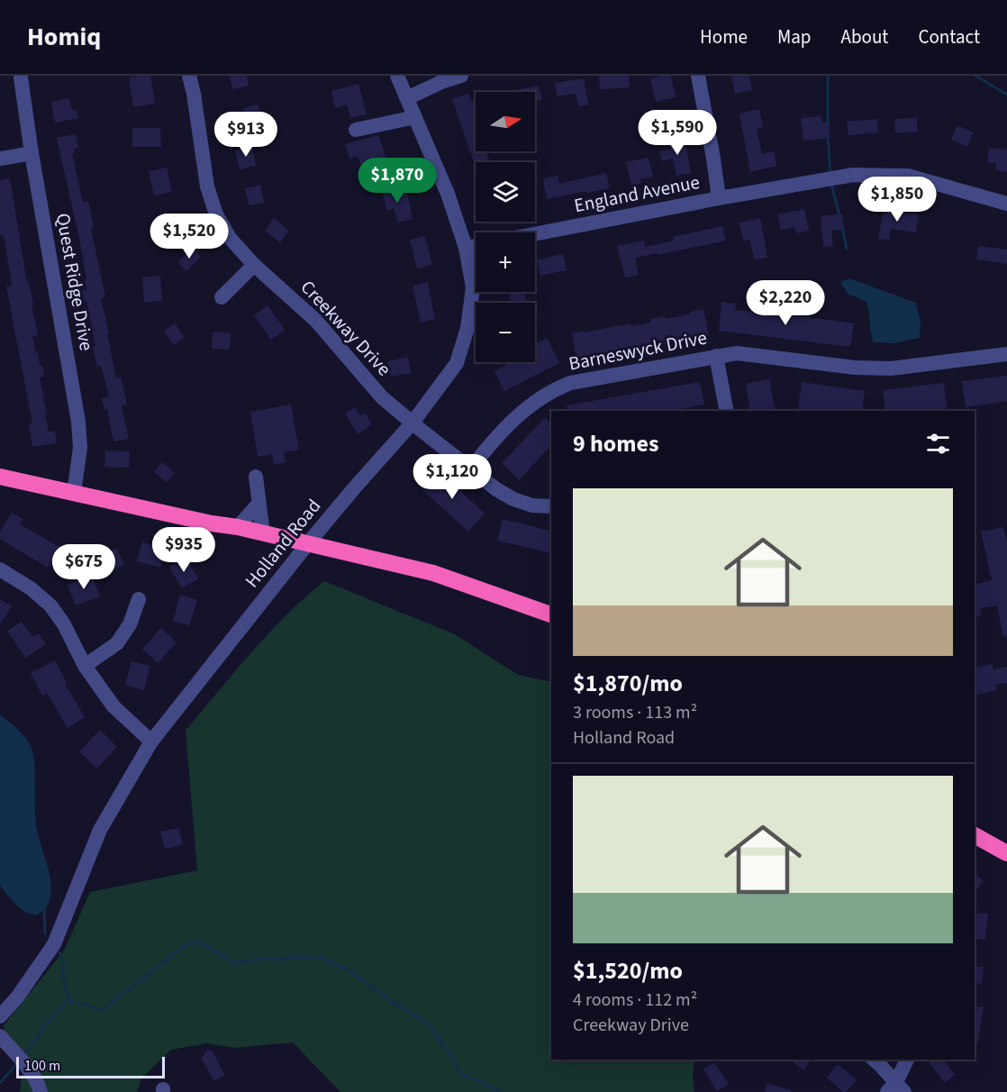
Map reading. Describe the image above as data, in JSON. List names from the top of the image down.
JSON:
{
  "streets": {
    "street": [
      "England Avenue",
      "Quest Ridge Drive",
      "Creekway Drive",
      "Barneswyck Drive",
      "Holland Road"
    ]
  },
  "crossings": [
    ["Creekway Drive", "Barneswyck Drive"],
    ["Creekway Drive", "Holland Road"]
  ],
  "scale_bar": "100 m",
  "north": "right",
  "page": {
    "header": "Homiq",
    "nav": [
      "Home",
      "Map",
      "About",
      "Contact"
    ],
    "map_buttons": ["+", "−"],
    "price": [
      "$1,590",
      "$913",
      "$1,870",
      "$1,850",
      "$1,520",
      "$2,220",
      "$1,120",
      "$935",
      "$675"
    ],
    "heading": "9 homes",
    "list": [
      {
        "name": "$1,870/mo",
        "note": "3 rooms · 113 m² · Holland Road"
      },
      {
        "name": "$1,520/mo",
        "note": "4 rooms · 112 m² · Creekway Drive"
      }
    ],
    "scale": "100 m"
  }
}
